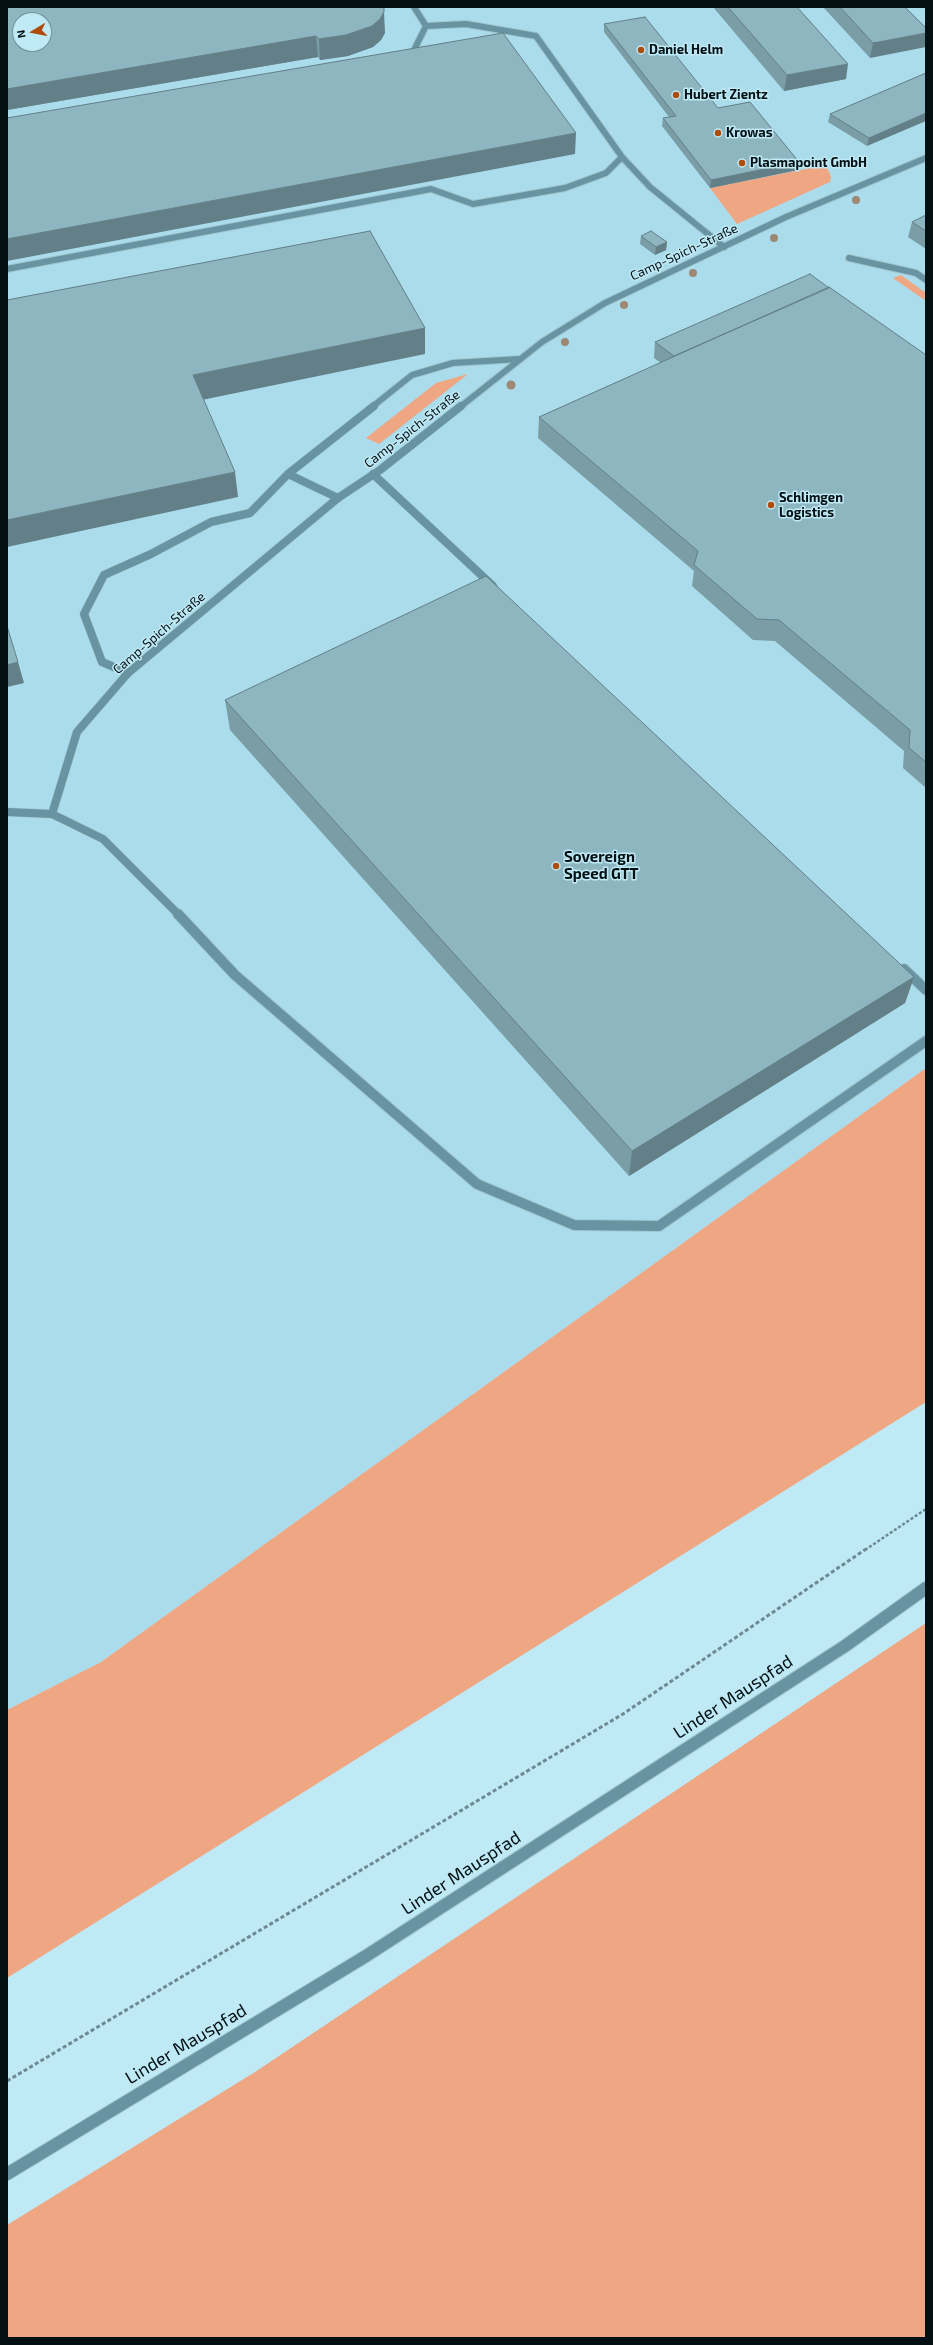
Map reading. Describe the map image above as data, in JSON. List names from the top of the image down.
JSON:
{
  "streets": {
    "street": ["Camp-Spich-Straße", "Linder Mauspfad"]
  },
  "places": [
    "Daniel Helm",
    "Hubert Zientz",
    "Krowas",
    "Plasmapoint GmbH",
    "Schlimgen Logistics",
    "Sovereign Speed GTT"
  ],
  "north": "left"
}
